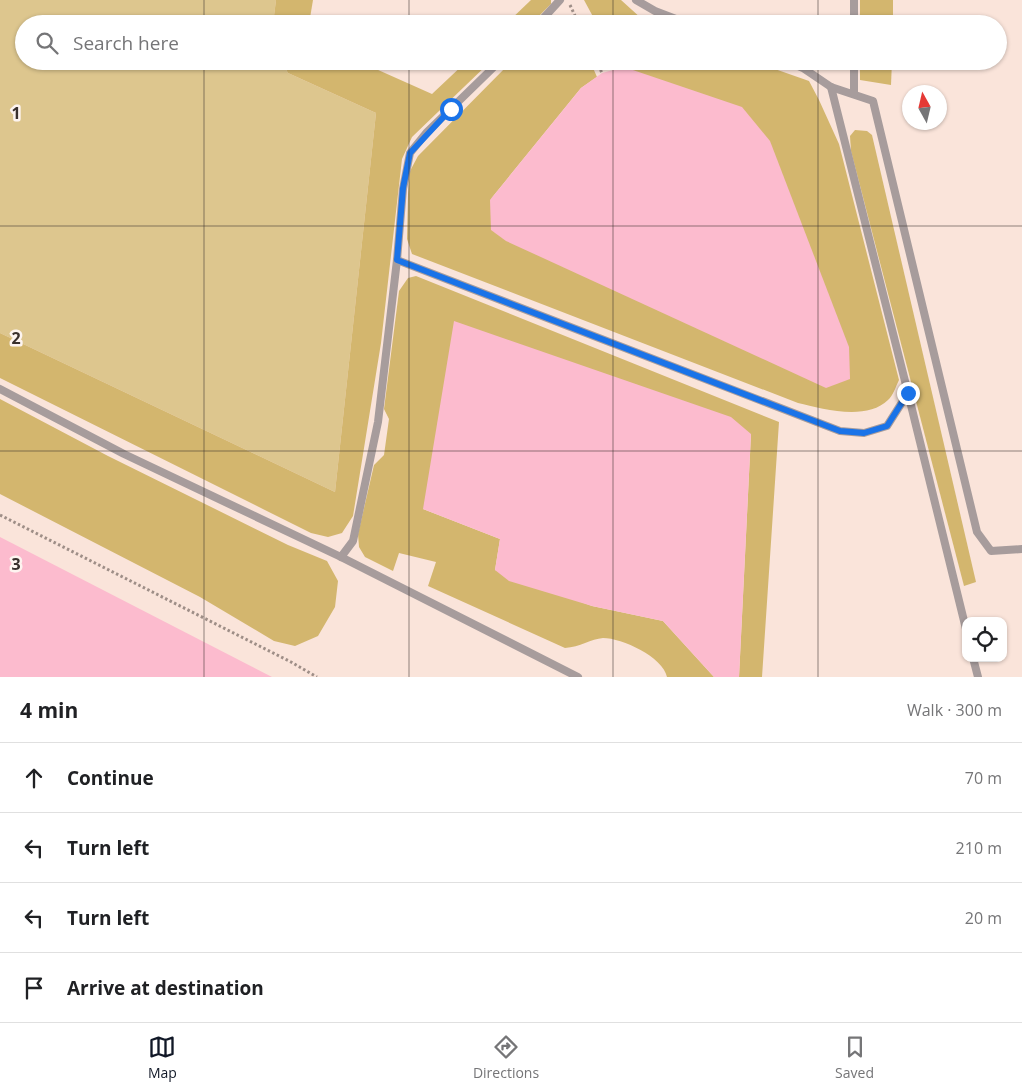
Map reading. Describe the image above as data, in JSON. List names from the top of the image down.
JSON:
{
  "north": "top",
  "page": {
    "search": "Search here",
    "heading": ["4 min", "Walk · 300 m"],
    "list": [
      ["Continue", "70 m"],
      ["Turn left", "210 m"],
      ["Turn left", "20 m"],
      "Arrive at destination"
    ],
    "nav": ["Map", "Directions", "Saved"]
  },
  "grid": {
    "rows": ["1", "2", "3"]
  }
}
